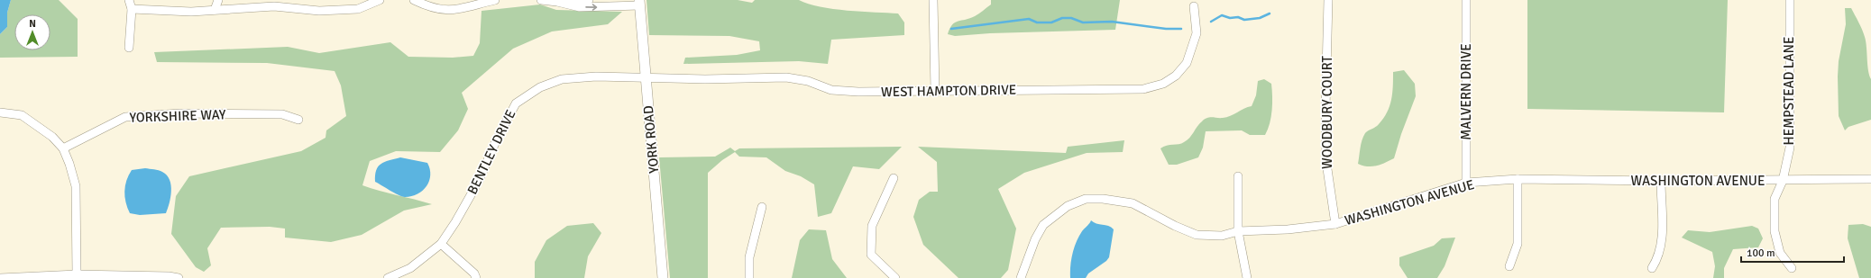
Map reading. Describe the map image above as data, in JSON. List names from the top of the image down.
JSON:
{
  "streets": {
    "street": [
      "WEST HAMPTON DRIVE",
      "HEMPSTEAD LANE",
      "MALVERN DRIVE",
      "WOODBURY COURT",
      "YORKSHIRE WAY",
      "YORK ROAD",
      "BENTLEY DRIVE",
      "WASHINGTON AVENUE"
    ]
  },
  "crossings": [
    ["WEST HAMPTON DRIVE", "YORK ROAD"],
    ["WEST HAMPTON DRIVE", "BENTLEY DRIVE"],
    ["HEMPSTEAD LANE", "WASHINGTON AVENUE"],
    ["MALVERN DRIVE", "WASHINGTON AVENUE"],
    ["WOODBURY COURT", "WASHINGTON AVENUE"],
    ["YORK ROAD", "BENTLEY DRIVE"]
  ],
  "scale_bar": "100 m",
  "north": "top"
}
